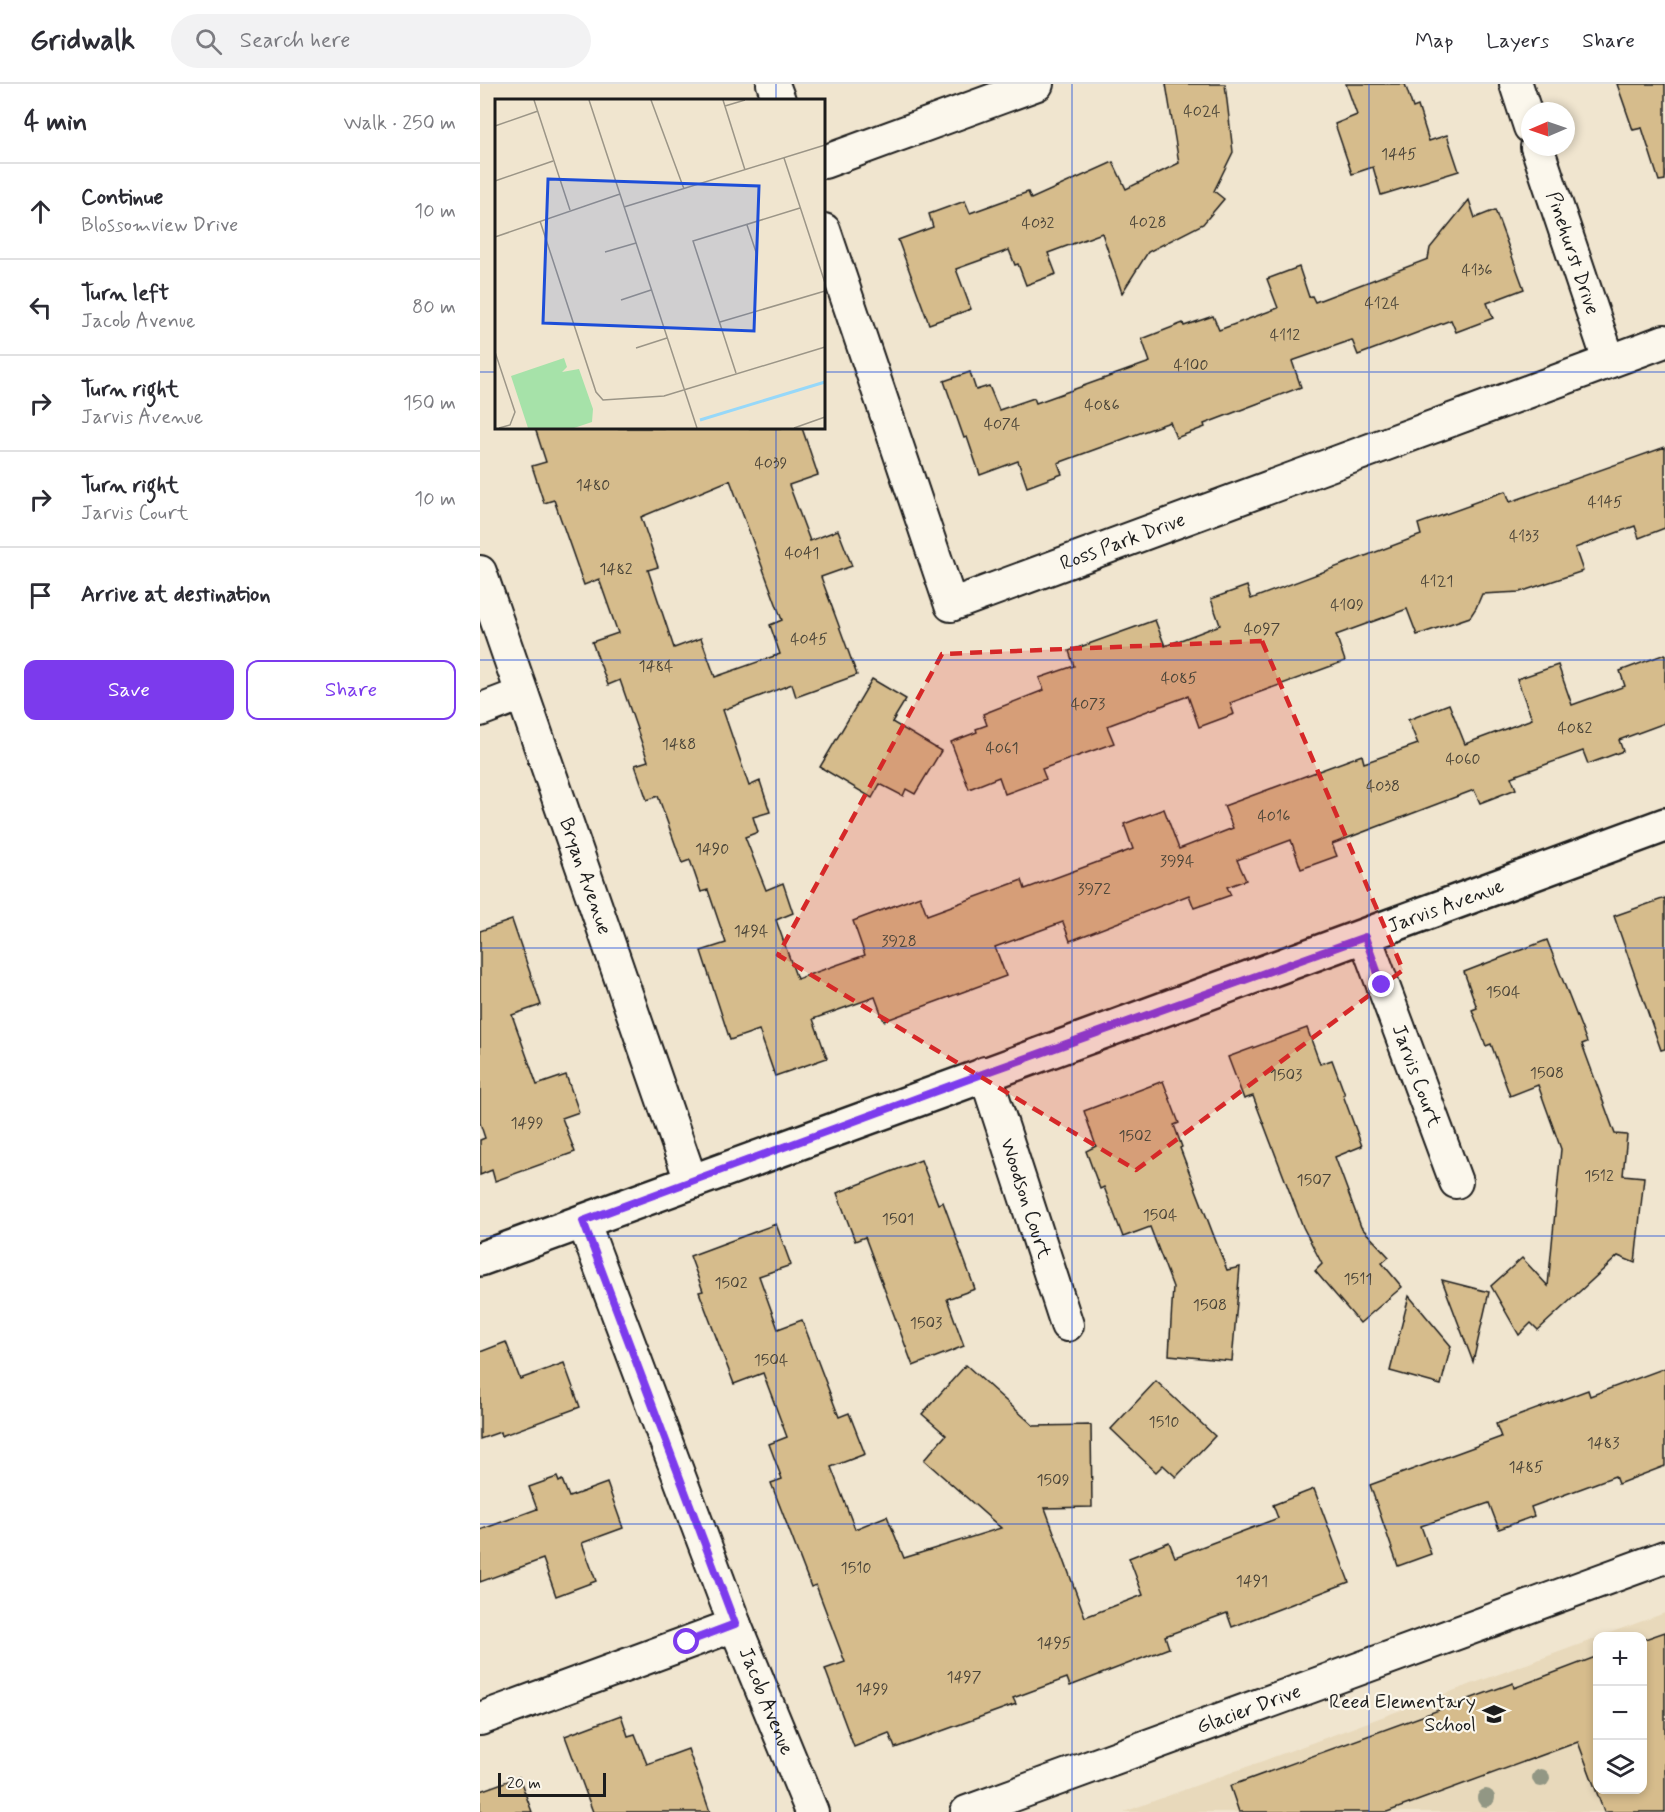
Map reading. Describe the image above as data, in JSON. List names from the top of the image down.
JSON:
{
  "streets": {
    "street": [
      "Pinehurst Drive",
      "Ross Park Drive",
      "Bryan Avenue",
      "Jarvis Avenue",
      "Jarvis Court",
      "Woodson Court",
      "Jacob Avenue",
      "Glacier Drive"
    ]
  },
  "crossings": [
    ["Pinehurst Drive", "Ross Park Drive"],
    ["Bryan Avenue", "Jarvis Avenue"],
    ["Jarvis Avenue", "Jarvis Court"],
    ["Jarvis Avenue", "Woodson Court"],
    ["Jarvis Avenue", "Jacob Avenue"]
  ],
  "places": {
    "school or university": ["Reed Elementary School"]
  },
  "house_numbers": [
    "4024",
    "1445",
    "4028",
    "4032",
    "4136",
    "4124",
    "4112",
    "4100",
    "4086",
    "4074",
    "4039",
    "1480",
    "4145",
    "4133",
    "4041",
    "1482",
    "4121",
    "4109",
    "4097",
    "4045",
    "1484",
    "4085",
    "4073",
    "4082",
    "1488",
    "4061",
    "4060",
    "4038",
    "4016",
    "1490",
    "3994",
    "3972",
    "1494",
    "3928",
    "1504",
    "1508",
    "1503",
    "1499",
    "1502",
    "1512",
    "1507",
    "1504",
    "1501",
    "1511",
    "1502",
    "1508",
    "1503",
    "1504",
    "1510",
    "1483",
    "1485",
    "1509",
    "1510",
    "1491",
    "1495",
    "1497",
    "1499"
  ],
  "scale_bar": "20 m",
  "north": "left",
  "page": {
    "header": "Gridwalk",
    "search": "Search here",
    "nav": ["Map", "Layers", "Share"],
    "heading": ["4 min", "Walk · 250 m"],
    "list": [
      ["Continue", "Blossomview Drive", "10 m"],
      ["Turn left", "Jacob Avenue", "80 m"],
      ["Turn right", "Jarvis Avenue", "150 m"],
      ["Turn right", "Jarvis Court", "10 m"],
      "Arrive at destination"
    ],
    "buttons": ["Save", "Share"],
    "map_buttons": ["+", "−"],
    "scale": "20 m"
  }
}
